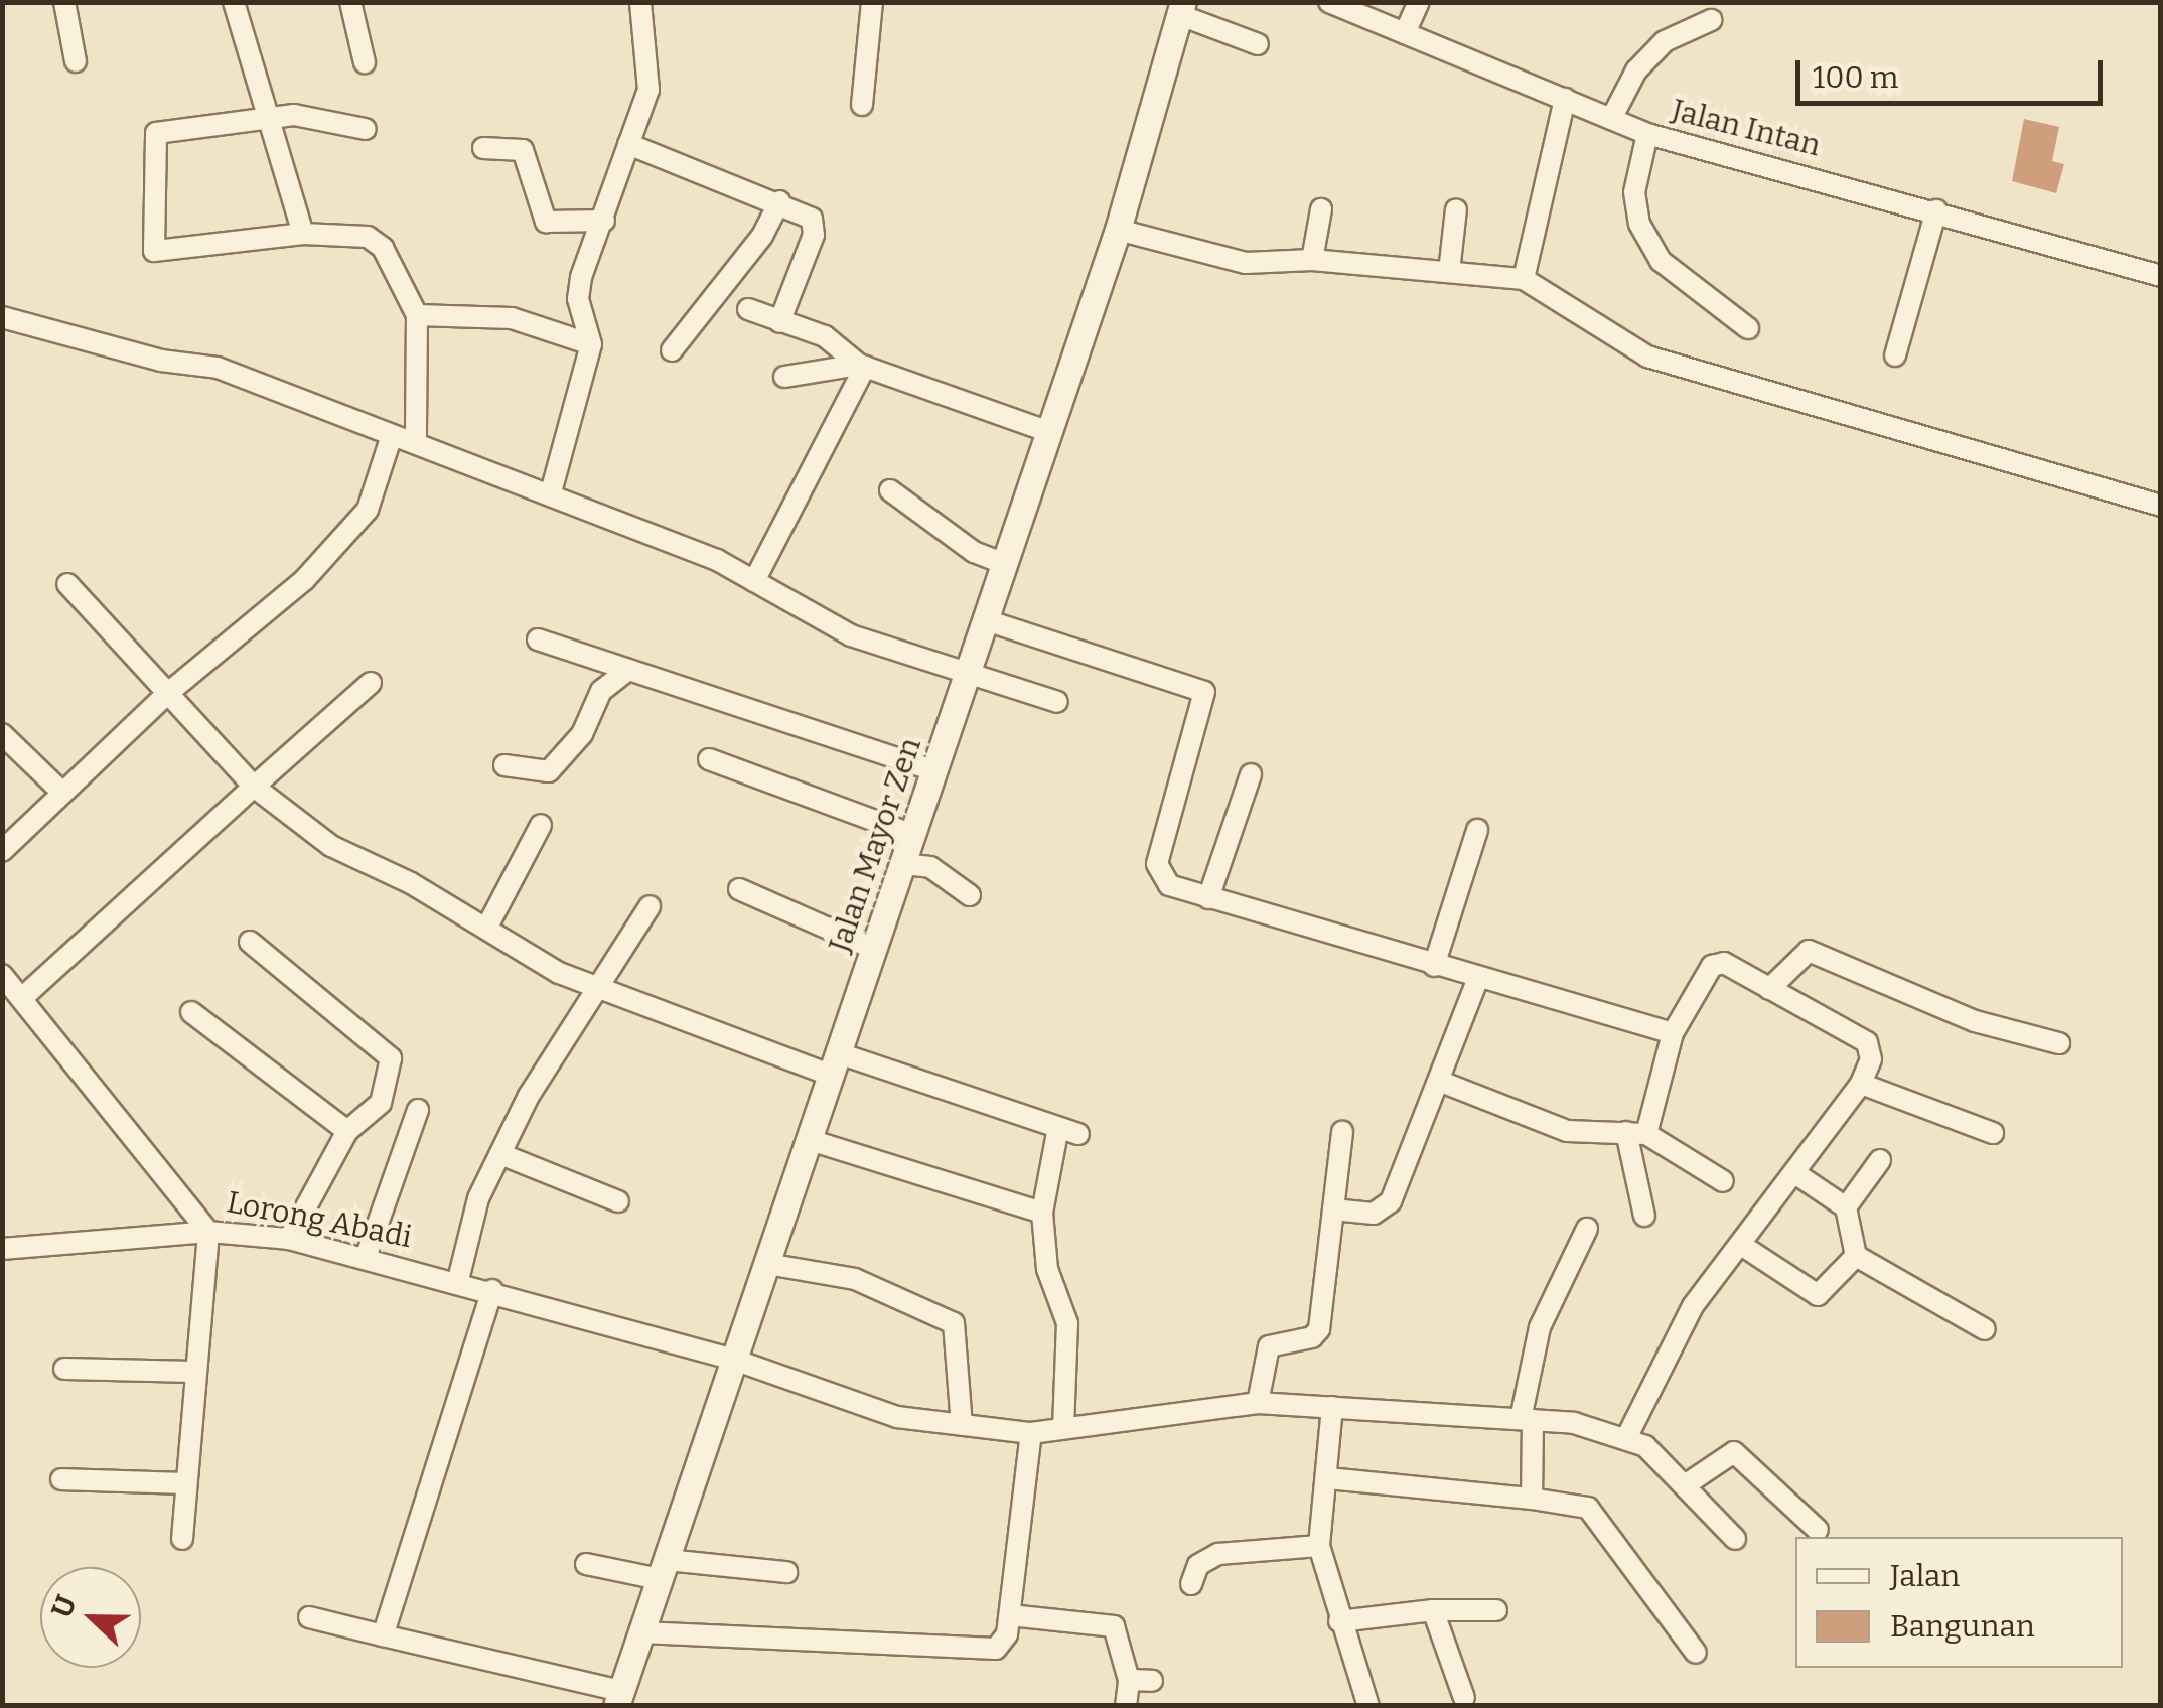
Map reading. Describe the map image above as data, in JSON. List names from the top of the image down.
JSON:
{
  "streets": {
    "street": ["Jalan Intan", "Jalan Mayor Zen", "Lorong Abadi"]
  },
  "crossings": [
    ["Jalan Mayor Zen", "Lorong Abadi"]
  ],
  "legend": ["Jalan", "Bangunan"],
  "scale_bar": "100 m",
  "north": "left"
}
